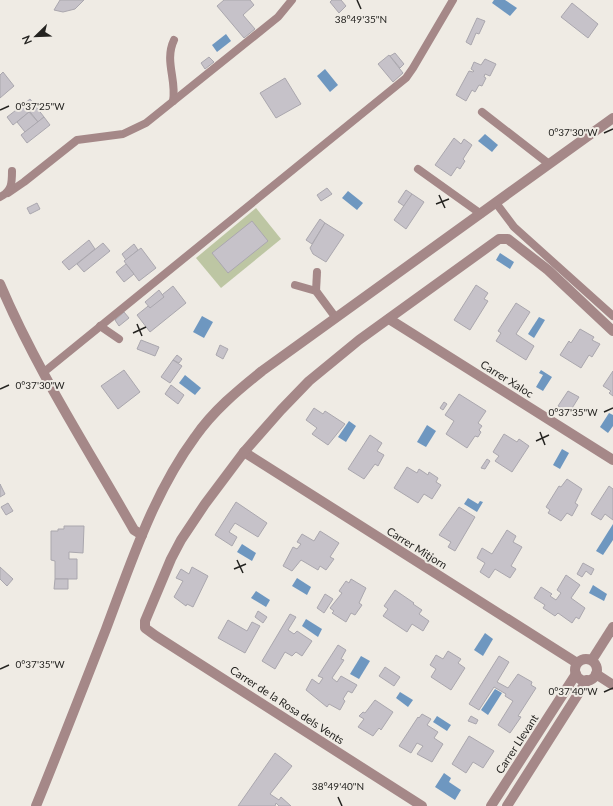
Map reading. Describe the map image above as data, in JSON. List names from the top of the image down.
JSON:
{
  "streets": {
    "street": [
      "Carrer Xaloc",
      "Carrer Mitjorn",
      "Carrer de la Rosa dels Vents",
      "Carrer Llevant"
    ]
  },
  "crossings": [
    ["Carrer Mitjorn", "Carrer de la Rosa dels Vents"],
    ["Carrer Mitjorn", "Carrer Llevant"]
  ],
  "north": "bottom left",
  "coordinates": [
    "38°49'35\"N",
    "0°37'25\"W",
    "0°37'30\"W",
    "0°37'35\"W",
    "0°37'40\"W",
    "38°49'40\"N"
  ]
}
